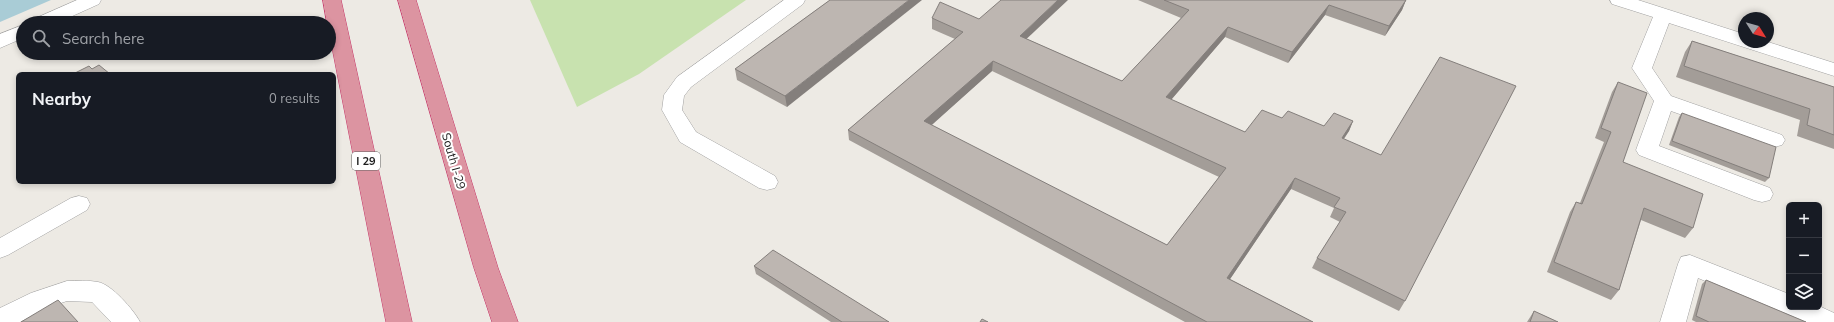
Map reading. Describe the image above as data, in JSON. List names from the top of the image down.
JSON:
{
  "streets": {
    "highway": ["I 29", "South I-29"]
  },
  "north": "bottom right",
  "page": {
    "search": "Search here",
    "heading": ["Nearby", "0 results"],
    "map_buttons": ["+", "−"]
  }
}
